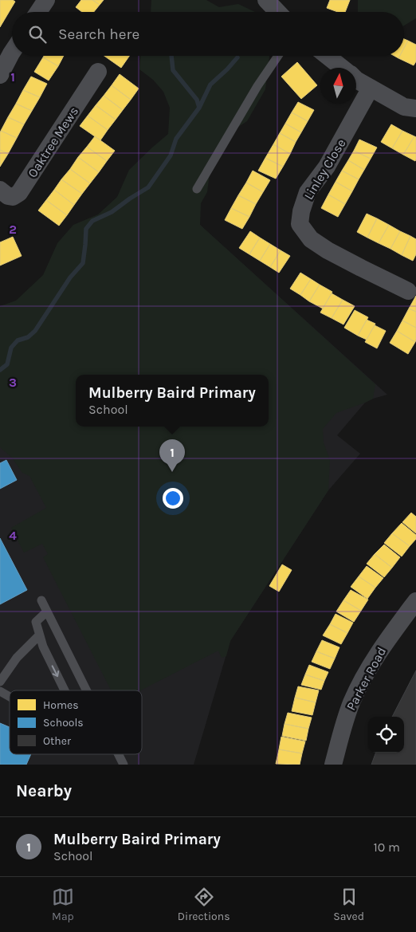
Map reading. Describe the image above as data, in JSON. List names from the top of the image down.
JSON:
{
  "streets": {
    "street": ["Oaktree Mews", "Linley Close", "Parker Road"]
  },
  "legend": ["Homes", "Schools", "Other"],
  "north": "top",
  "page": {
    "search": "Search here",
    "popup": ["Mulberry Baird Primary", "School"],
    "pins": "1",
    "heading": "Nearby",
    "list": [
      {
        "mark": "1",
        "name": "Mulberry Baird Primary",
        "note": "School",
        "value": "10 m"
      }
    ],
    "nav": ["Map", "Directions", "Saved"]
  },
  "grid": {
    "rows": [
      "1",
      "2",
      "3",
      "4"
    ]
  }
}
